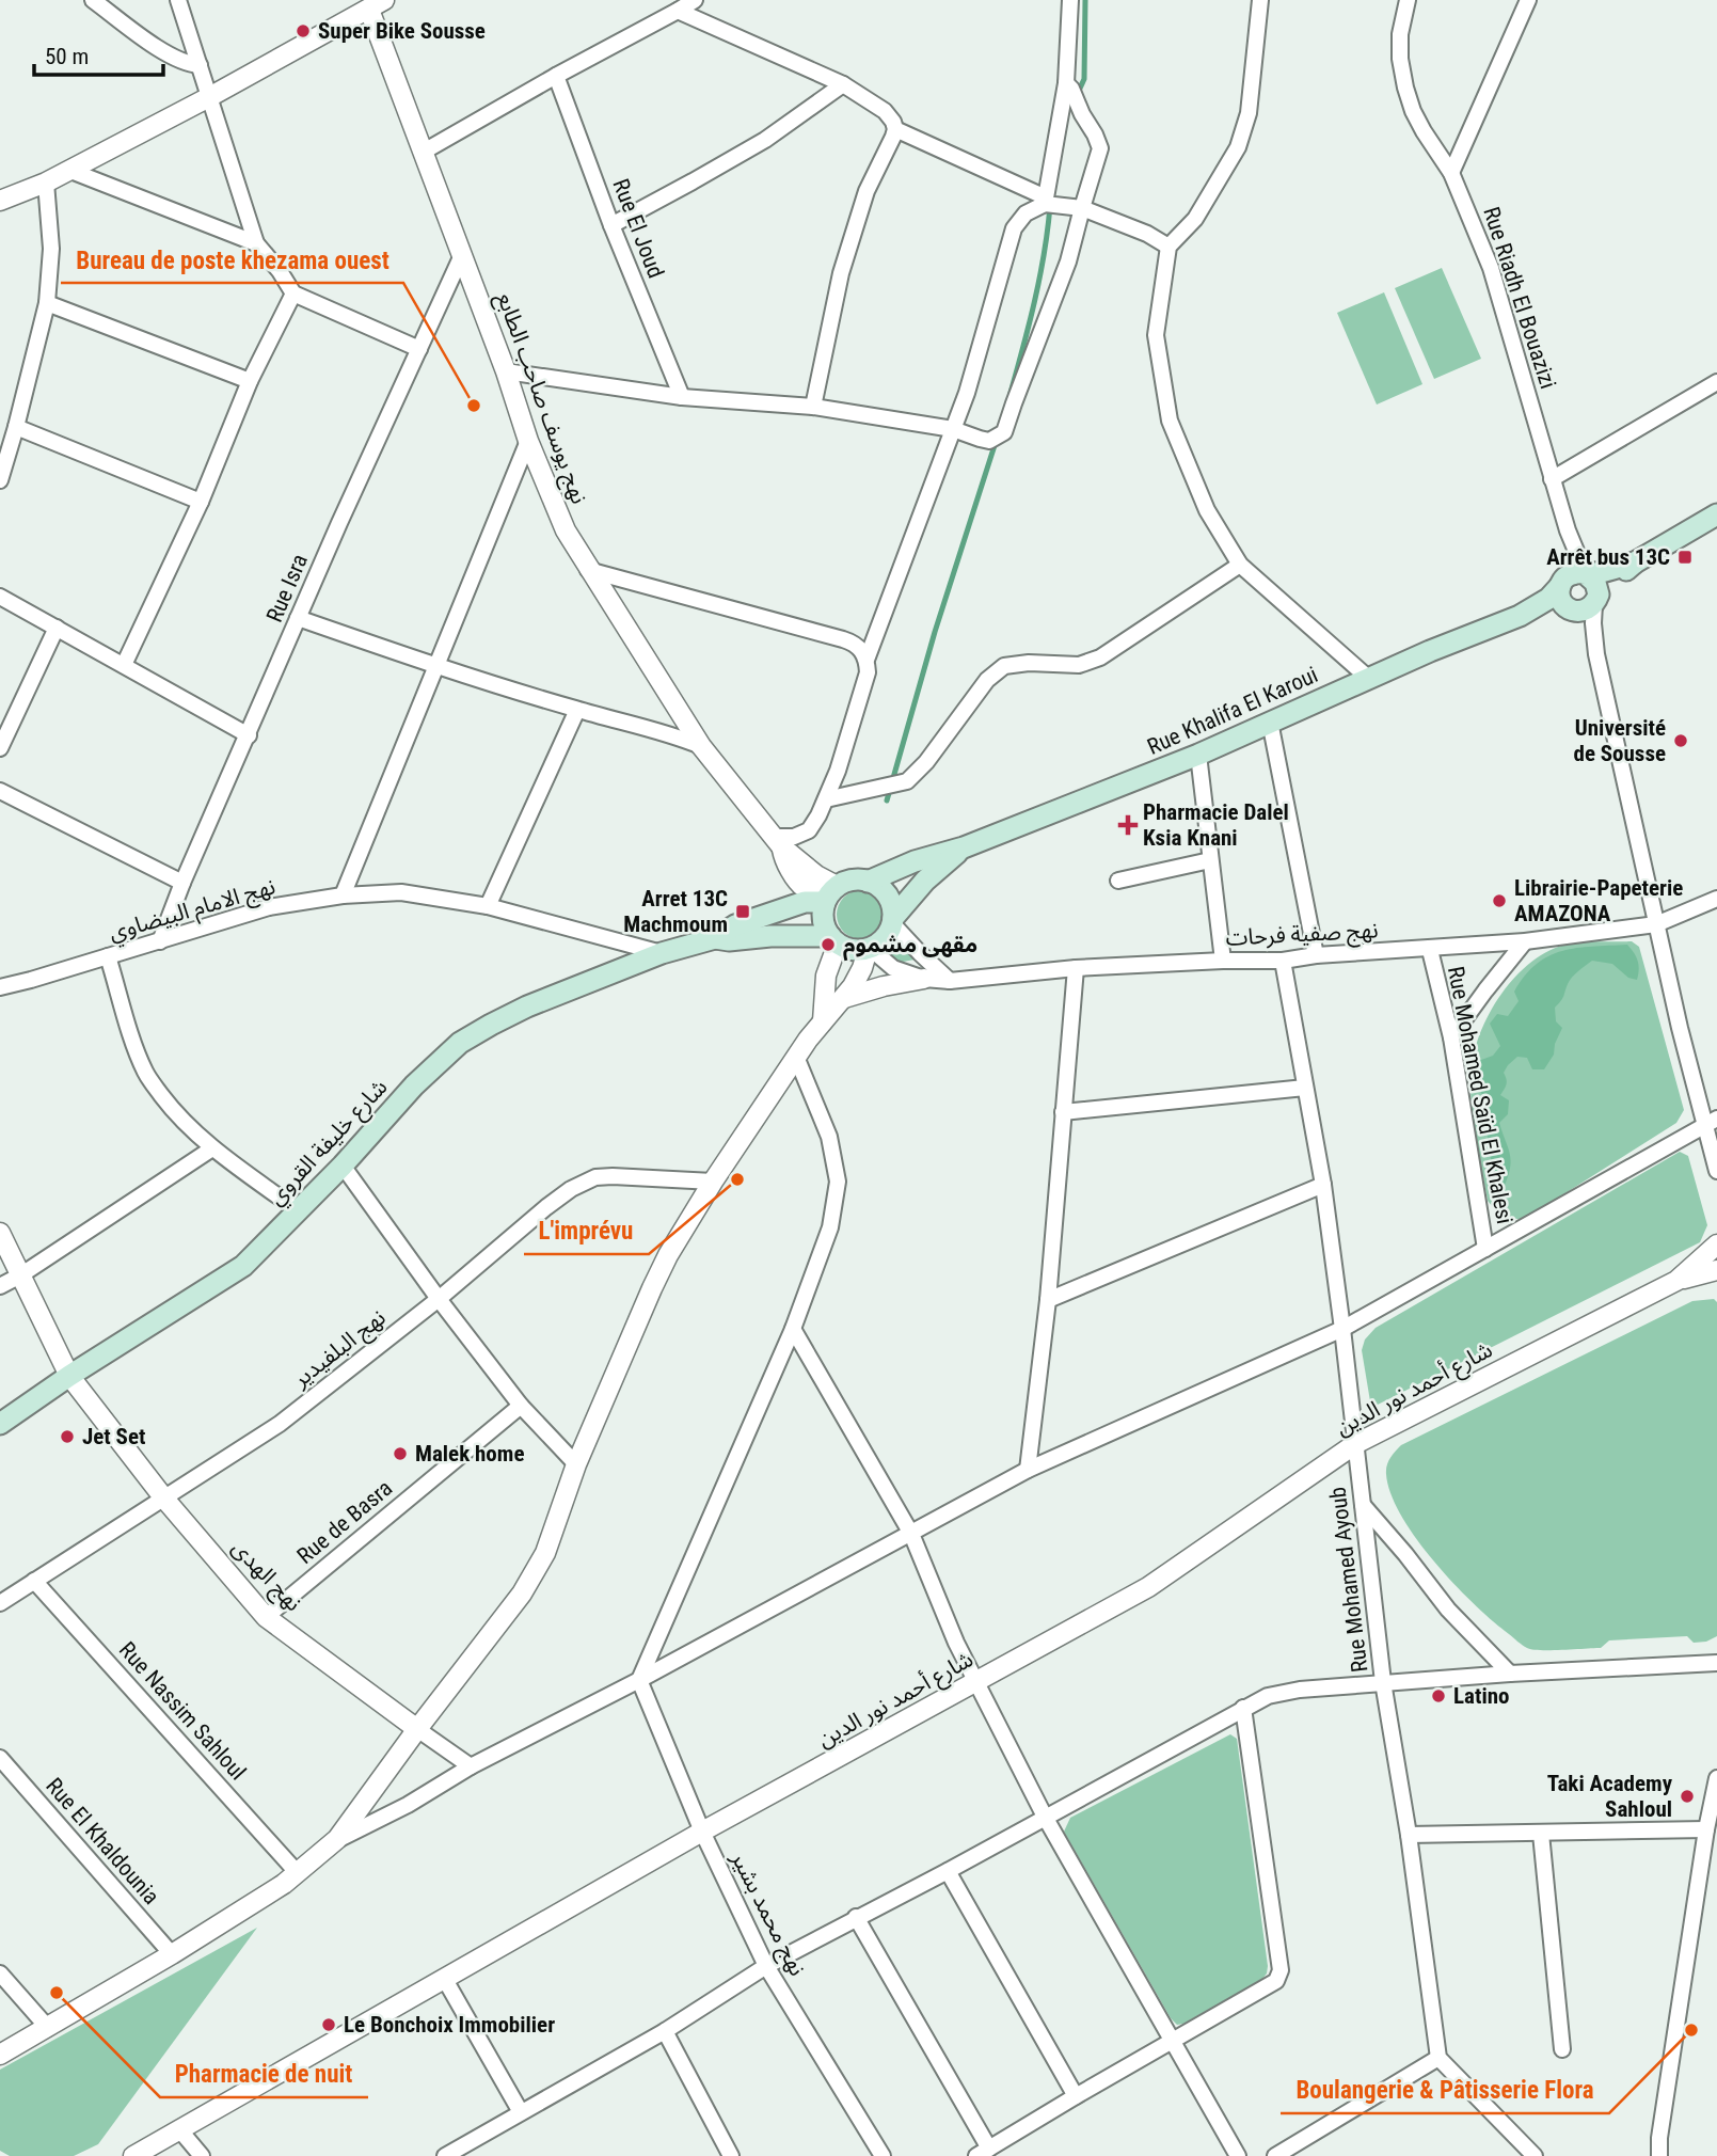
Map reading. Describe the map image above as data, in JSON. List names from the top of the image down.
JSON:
{
  "streets": {
    "main road": ["Rue Khalifa El Karoui", "شارع خليفة القروي"],
    "street": [
      "Rue El Joud",
      "Rue Riadh El Bouazizi",
      "نهج يوسف صاحب الطابع",
      "Rue Isra",
      "نهج الامام البيضاوي",
      "نهج صفية فرحات",
      "Rue Mohamed Saïd El Khalesi",
      "نهج البلفيدير",
      "شارع أحمد نور الدين",
      "Rue de Basra",
      "نهج الهدى",
      "Rue Mohamed Ayoub",
      "Rue Nassim Sahloul",
      "Rue El Khaldounia",
      "نهج محمد بشير"
    ]
  },
  "crossings": [
    ["Rue Riadh El Bouazizi", "Rue Khalifa El Karoui"],
    ["نهج يوسف صاحب الطابع", "Rue Isra"],
    ["نهج يوسف صاحب الطابع", "Rue Khalifa El Karoui"],
    ["نهج يوسف صاحب الطابع", "نهج صفية فرحات"],
    ["Rue Isra", "نهج الامام البيضاوي"],
    ["Rue Khalifa El Karoui", "نهج صفية فرحات"],
    ["نهج الامام البيضاوي", "شارع خليفة القروي"],
    ["نهج صفية فرحات", "Rue Mohamed Saïd El Khalesi"],
    ["نهج صفية فرحات", "Rue Mohamed Ayoub"],
    ["شارع خليفة القروي", "نهج الهدى"],
    ["نهج البلفيدير", "نهج الهدى"],
    ["نهج البلفيدير", "Rue Nassim Sahloul"],
    ["شارع أحمد نور الدين", "Rue Mohamed Ayoub"],
    ["شارع أحمد نور الدين", "نهج محمد بشير"],
    ["Rue de Basra", "نهج الهدى"]
  ],
  "places": {
    "other": [
      "Super Bike Sousse",
      "Bureau de poste khezama ouest",
      "Université de Sousse",
      "Librairie-Papeterie AMAZONA",
      "مقهى مشموم",
      "L'imprévu",
      "Jet Set",
      "Malek home",
      "Latino",
      "Taki Academy Sahloul",
      "Pharmacie de nuit",
      "Le Bonchoix Immobilier",
      "Boulangerie & Pâtisserie Flora"
    ],
    "transit": ["Arrêt bus 13C", "Arret 13C Machmoum"],
    "health": ["Pharmacie Dalel Ksia Knani"]
  },
  "scale_bar": "50 m"
}
